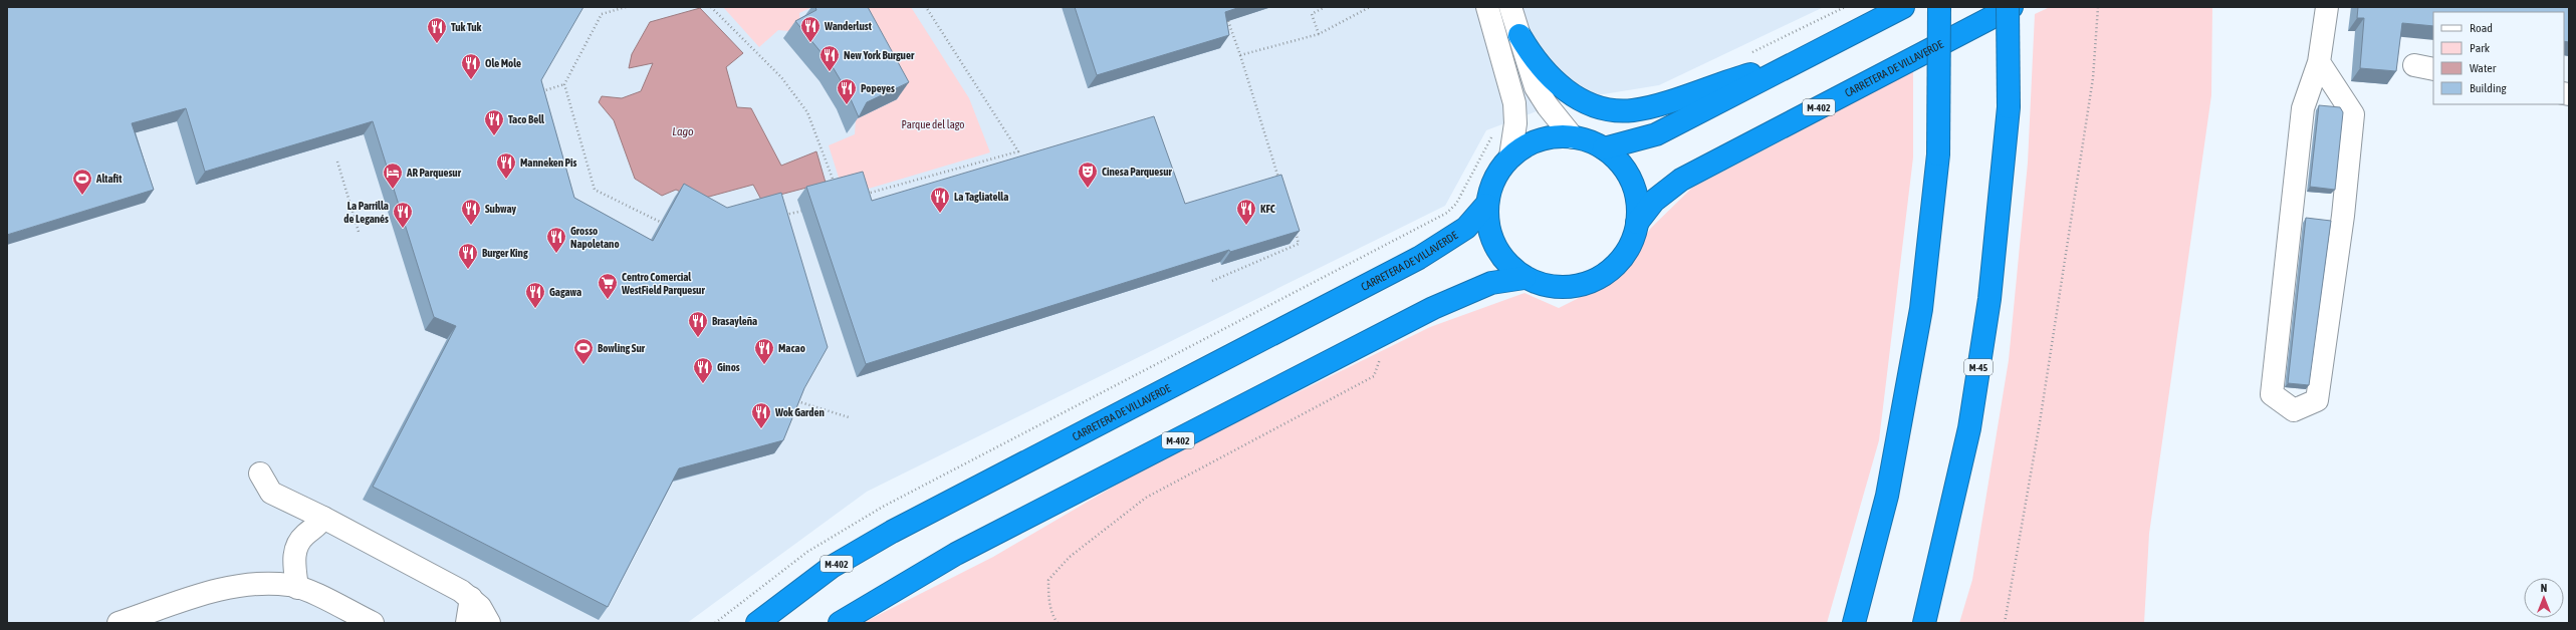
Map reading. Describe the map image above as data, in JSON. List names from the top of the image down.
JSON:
{
  "streets": {
    "highway": ["CARRETERA DE VILLAVERDE", "M-402", "M-45"]
  },
  "crossings": [
    ["CARRETERA DE VILLAVERDE", "M-402"]
  ],
  "water": ["Lago"],
  "parks": ["Parque del lago"],
  "places": {
    "restaurant": [
      "Wanderlust",
      "Tuk Tuk",
      "New York Burguer",
      "Ole Mole",
      "Popeyes",
      "Taco Bell",
      "Manneken Pis",
      "La Tagliatella",
      "Subway",
      "KFC",
      "La Parrilla de Leganés",
      "Grosso Napoletano",
      "Burger King",
      "Gagawa",
      "Brasayleña",
      "Macao",
      "Ginos",
      "Wok Garden"
    ],
    "theatre": ["Cinesa Parquesur"],
    "hotel": ["AR Parquesur"],
    "sports": ["Altafit", "Bowling Sur"],
    "supermarket": ["Centro Comercial WestField Parquesur"]
  },
  "legend": [
    "Road",
    "Park",
    "Water",
    "Building"
  ],
  "north": "top"
}
